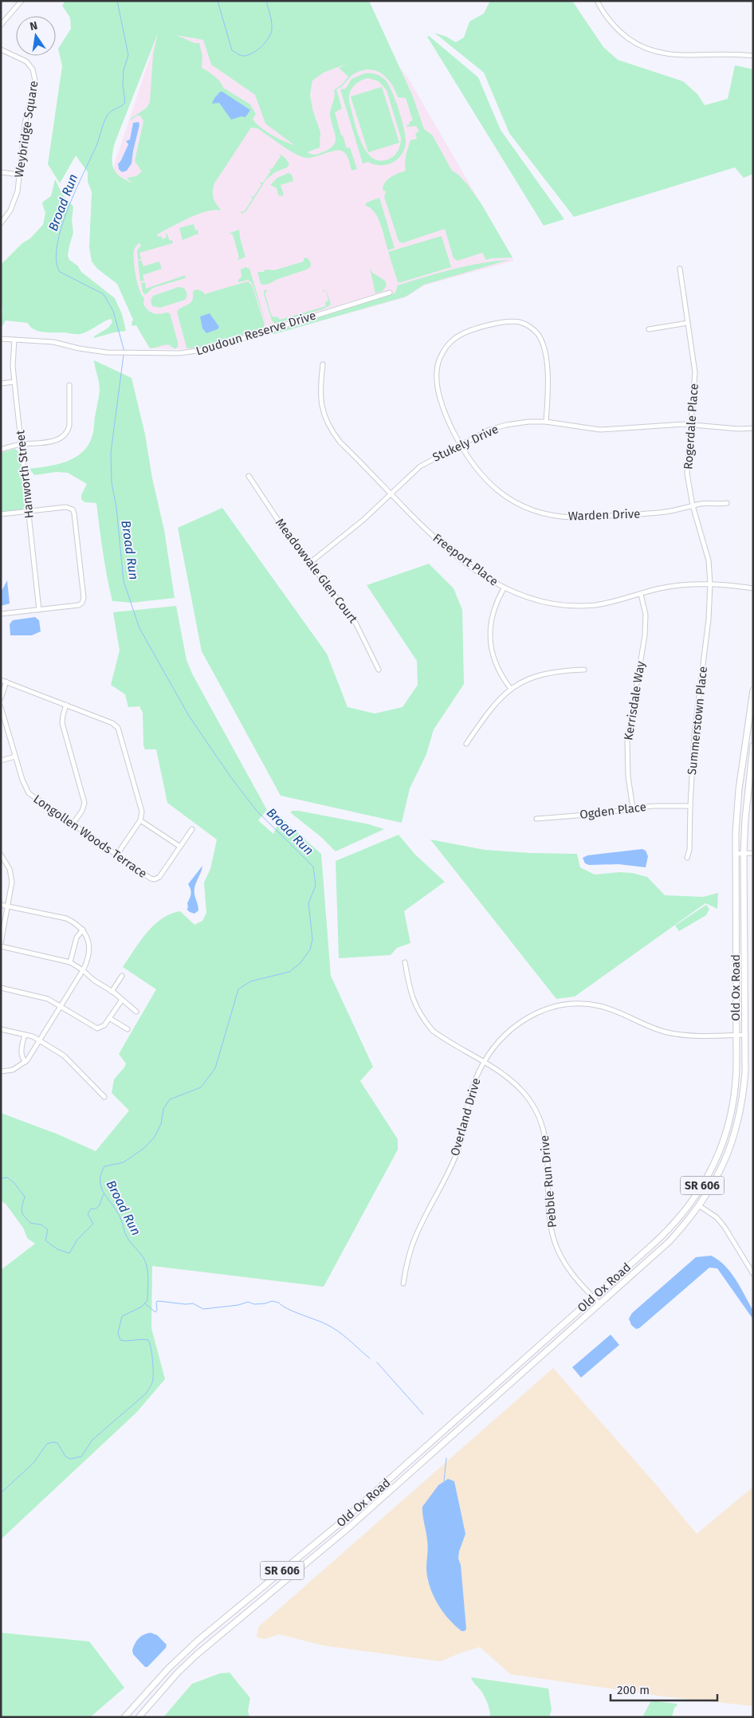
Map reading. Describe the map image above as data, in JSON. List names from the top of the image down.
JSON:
{
  "streets": {
    "main road": ["Old Ox Road", "SR 606"],
    "street": [
      "Weybridge Square",
      "Loudoun Reserve Drive",
      "Rogerdale Place",
      "Stukely Drive",
      "Hanworth Street",
      "Warden Drive",
      "Freeport Place",
      "Meadowvale Glen Court",
      "Kerrisdale Way",
      "Summerstown Place",
      "Ogden Place",
      "Longollen Woods Terrace",
      "Overland Drive",
      "Pebble Run Drive"
    ]
  },
  "crossings": [
    ["Loudoun Reserve Drive", "Hanworth Street"],
    ["Rogerdale Place", "Stukely Drive"],
    ["Rogerdale Place", "Warden Drive"],
    ["Rogerdale Place", "Freeport Place"],
    ["Rogerdale Place", "Summerstown Place"],
    ["Stukely Drive", "Warden Drive"],
    ["Stukely Drive", "Freeport Place"],
    ["Stukely Drive", "Meadowvale Glen Court"],
    ["Freeport Place", "Kerrisdale Way"],
    ["Freeport Place", "Summerstown Place"],
    ["Kerrisdale Way", "Ogden Place"],
    ["Summerstown Place", "Ogden Place"],
    ["Old Ox Road", "Overland Drive"],
    ["Old Ox Road", "Pebble Run Drive"],
    ["Overland Drive", "Pebble Run Drive"]
  ],
  "water": ["Broad Run"],
  "scale_bar": "200 m",
  "north": "top"
}
